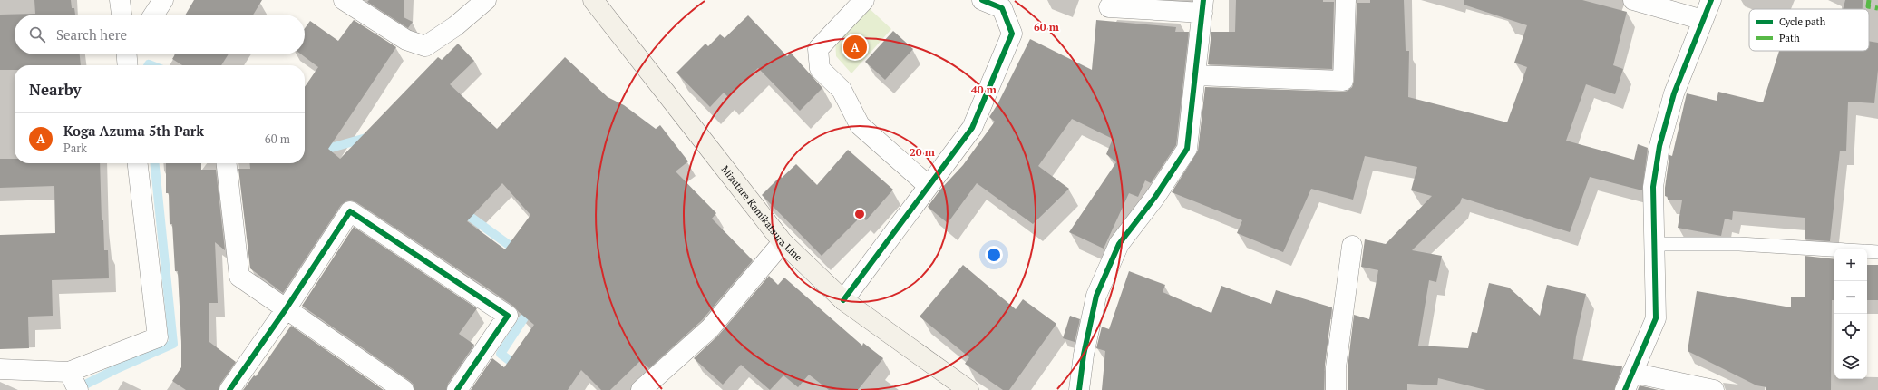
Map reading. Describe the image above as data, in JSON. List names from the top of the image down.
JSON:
{
  "streets": {
    "main road": ["Mizutare Kamikatsura Line"]
  },
  "legend": ["Cycle path", "Path"],
  "page": {
    "search": "Search here",
    "pins": "A",
    "heading": "Nearby",
    "list": [
      {
        "mark": "A",
        "name": "Koga Azuma 5th Park",
        "note": "Park",
        "value": "60 m"
      }
    ],
    "map_buttons": ["+", "−"]
  },
  "rings": ["60 m", "40 m", "20 m"]
}
